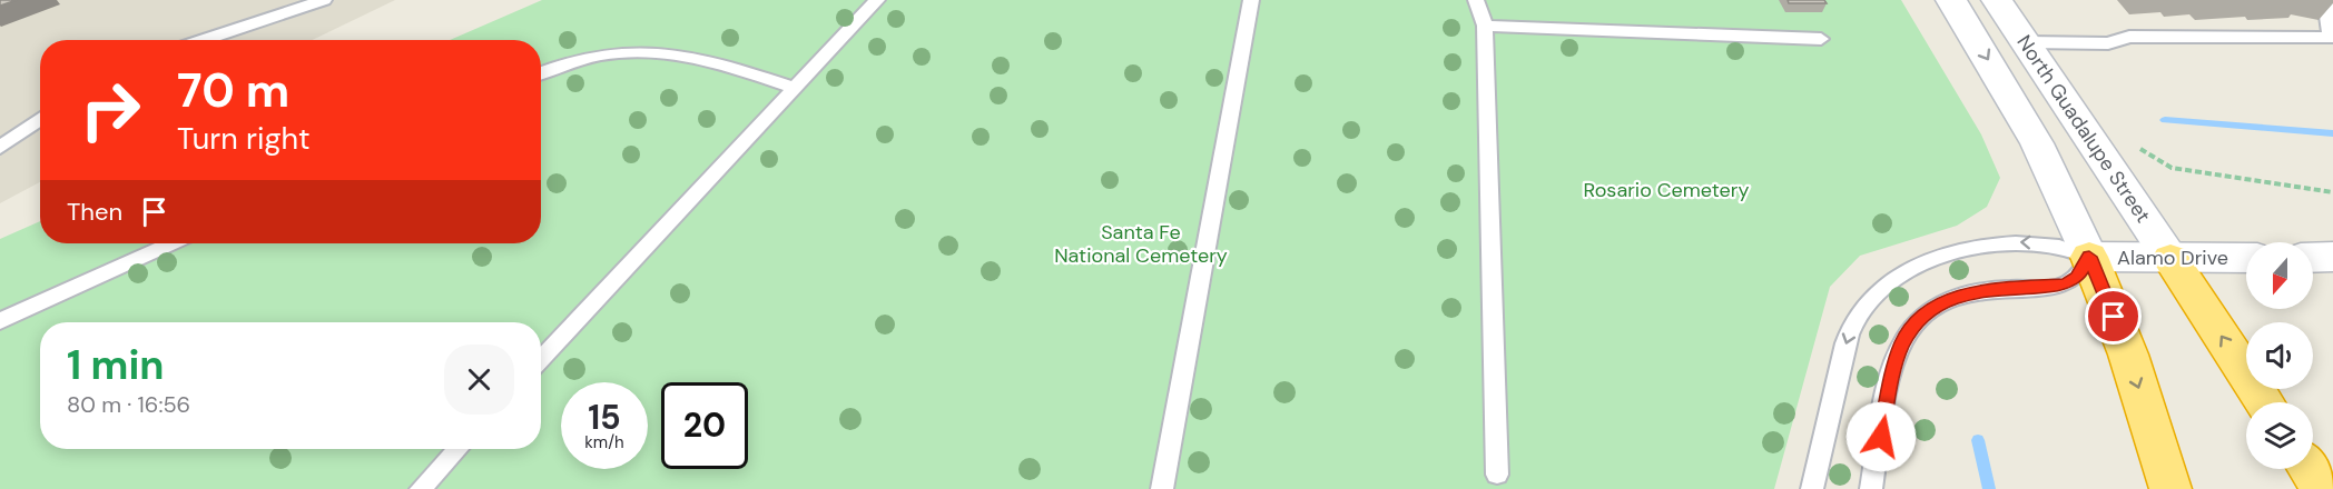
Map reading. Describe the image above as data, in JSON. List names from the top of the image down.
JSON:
{
  "streets": {
    "main road": ["North Guadalupe Street", "Alamo Drive"]
  },
  "crossings": [
    ["North Guadalupe Street", "Alamo Drive"]
  ],
  "parks": ["Rosario Cemetery", "Santa Fe National Cemetery"],
  "north": "bottom",
  "page": {
    "turn": ["70 m", "Turn right"],
    "then": "Then",
    "heading": ["1 min", "80 m · 16:56"],
    "speed": "15 km/h",
    "limit": "20"
  }
}
